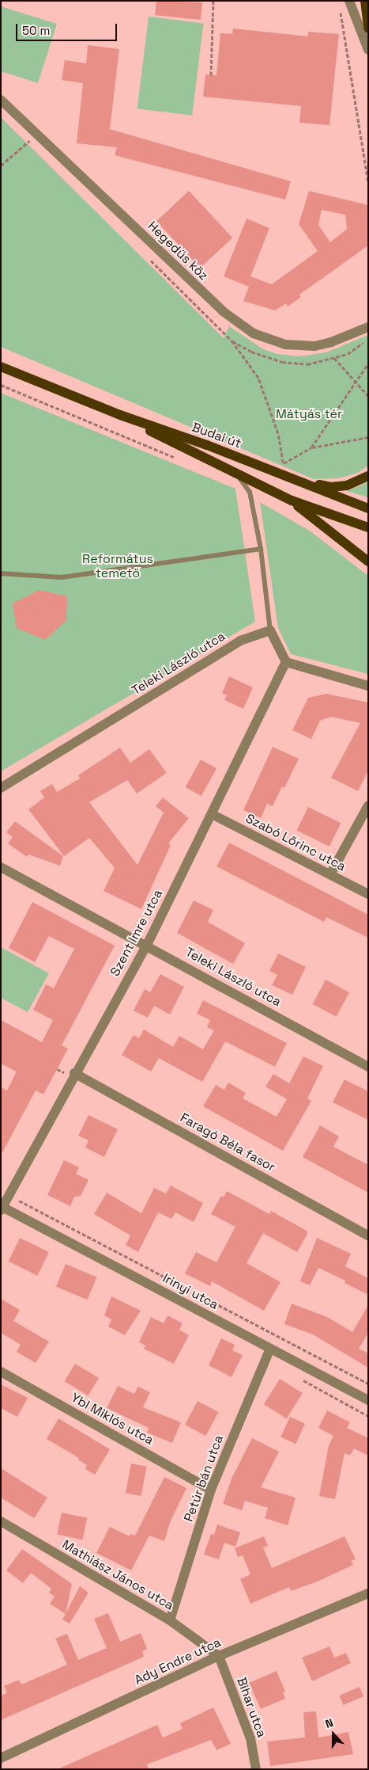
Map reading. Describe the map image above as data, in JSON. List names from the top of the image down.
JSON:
{
  "streets": {
    "main road": ["Budai út"],
    "street": [
      "Hegedűs köz",
      "Teleki László utca",
      "Szabó Lőrinc utca",
      "Szent Imre utca",
      "Faragó Béla fasor",
      "Irinyi utca",
      "Ybl Miklós utca",
      "Petúr bán utca",
      "Mathiász János utca",
      "Ady Endre utca",
      "Bihar utca"
    ]
  },
  "crossings": [
    ["Teleki László utca", "Szent Imre utca"],
    ["Szabó Lőrinc utca", "Szent Imre utca"],
    ["Szent Imre utca", "Faragó Béla fasor"],
    ["Szent Imre utca", "Irinyi utca"],
    ["Irinyi utca", "Petúr bán utca"],
    ["Ybl Miklós utca", "Petúr bán utca"],
    ["Petúr bán utca", "Mathiász János utca"],
    ["Mathiász János utca", "Ady Endre utca"],
    ["Mathiász János utca", "Bihar utca"],
    ["Ady Endre utca", "Bihar utca"]
  ],
  "parks": ["Mátyás tér", "Református temető"],
  "scale_bar": "50 m",
  "north": "top"
}
